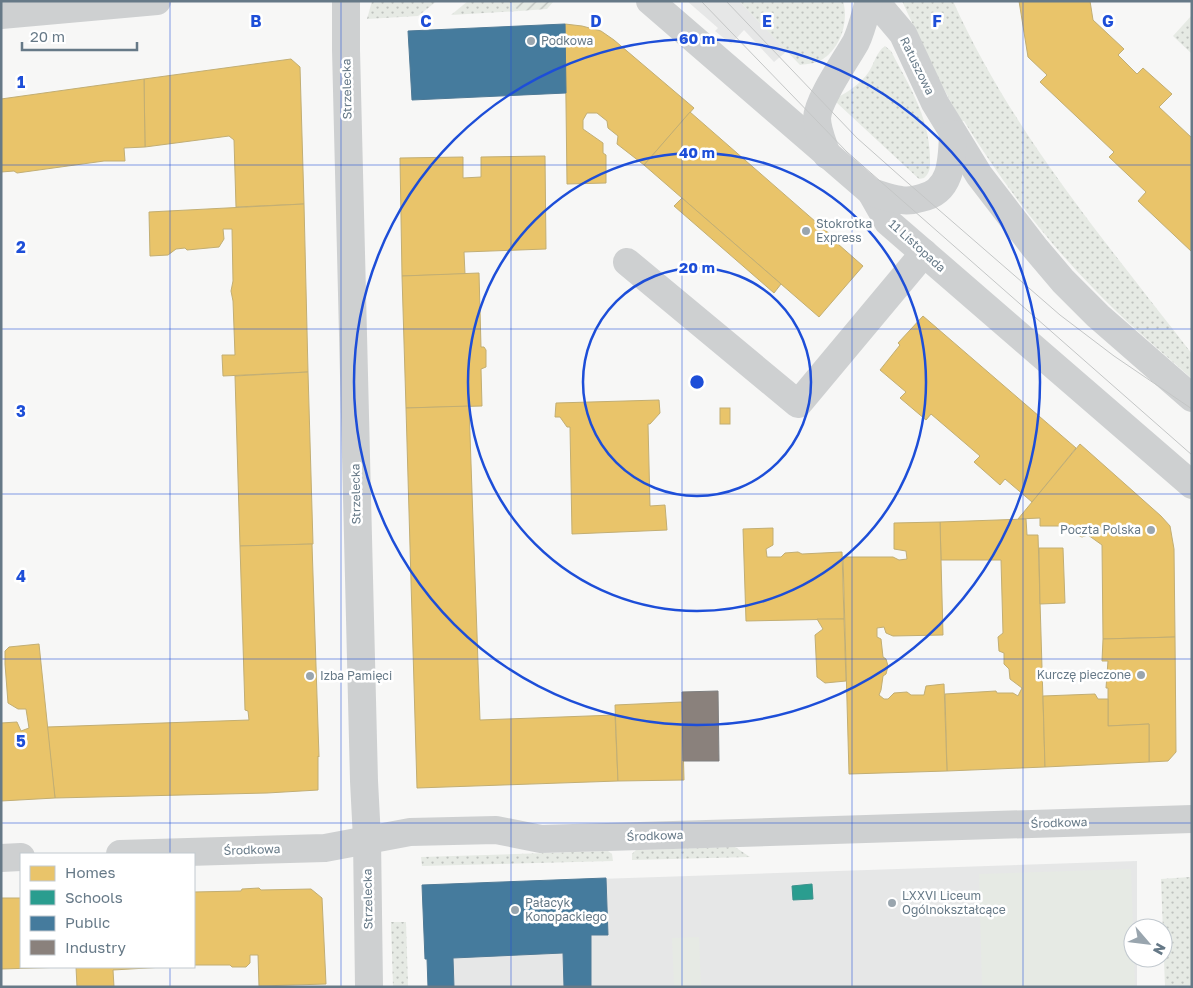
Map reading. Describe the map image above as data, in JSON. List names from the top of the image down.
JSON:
{
  "streets": {
    "street": [
      "Ratuszowa",
      "Strzelecka",
      "11 Listopada",
      "Środkowa"
    ]
  },
  "crossings": [
    ["Strzelecka", "Środkowa"]
  ],
  "places": [
    "Podkowa",
    "Stokrotka Express",
    "Poczta Polska",
    "Kurczę pieczone",
    "Izba Pamięci",
    "LXXVI Liceum Ogólnokształcące",
    "Pałacyk Konopackiego"
  ],
  "legend": [
    "Homes",
    "Schools",
    "Public",
    "Industry"
  ],
  "scale_bar": "20 m",
  "north": "bottom right",
  "grid": {
    "columns": [
      "B",
      "C",
      "D",
      "E",
      "F",
      "G"
    ],
    "rows": [
      "1",
      "2",
      "3",
      "4",
      "5"
    ]
  },
  "rings": ["60 m", "40 m", "20 m"]
}
